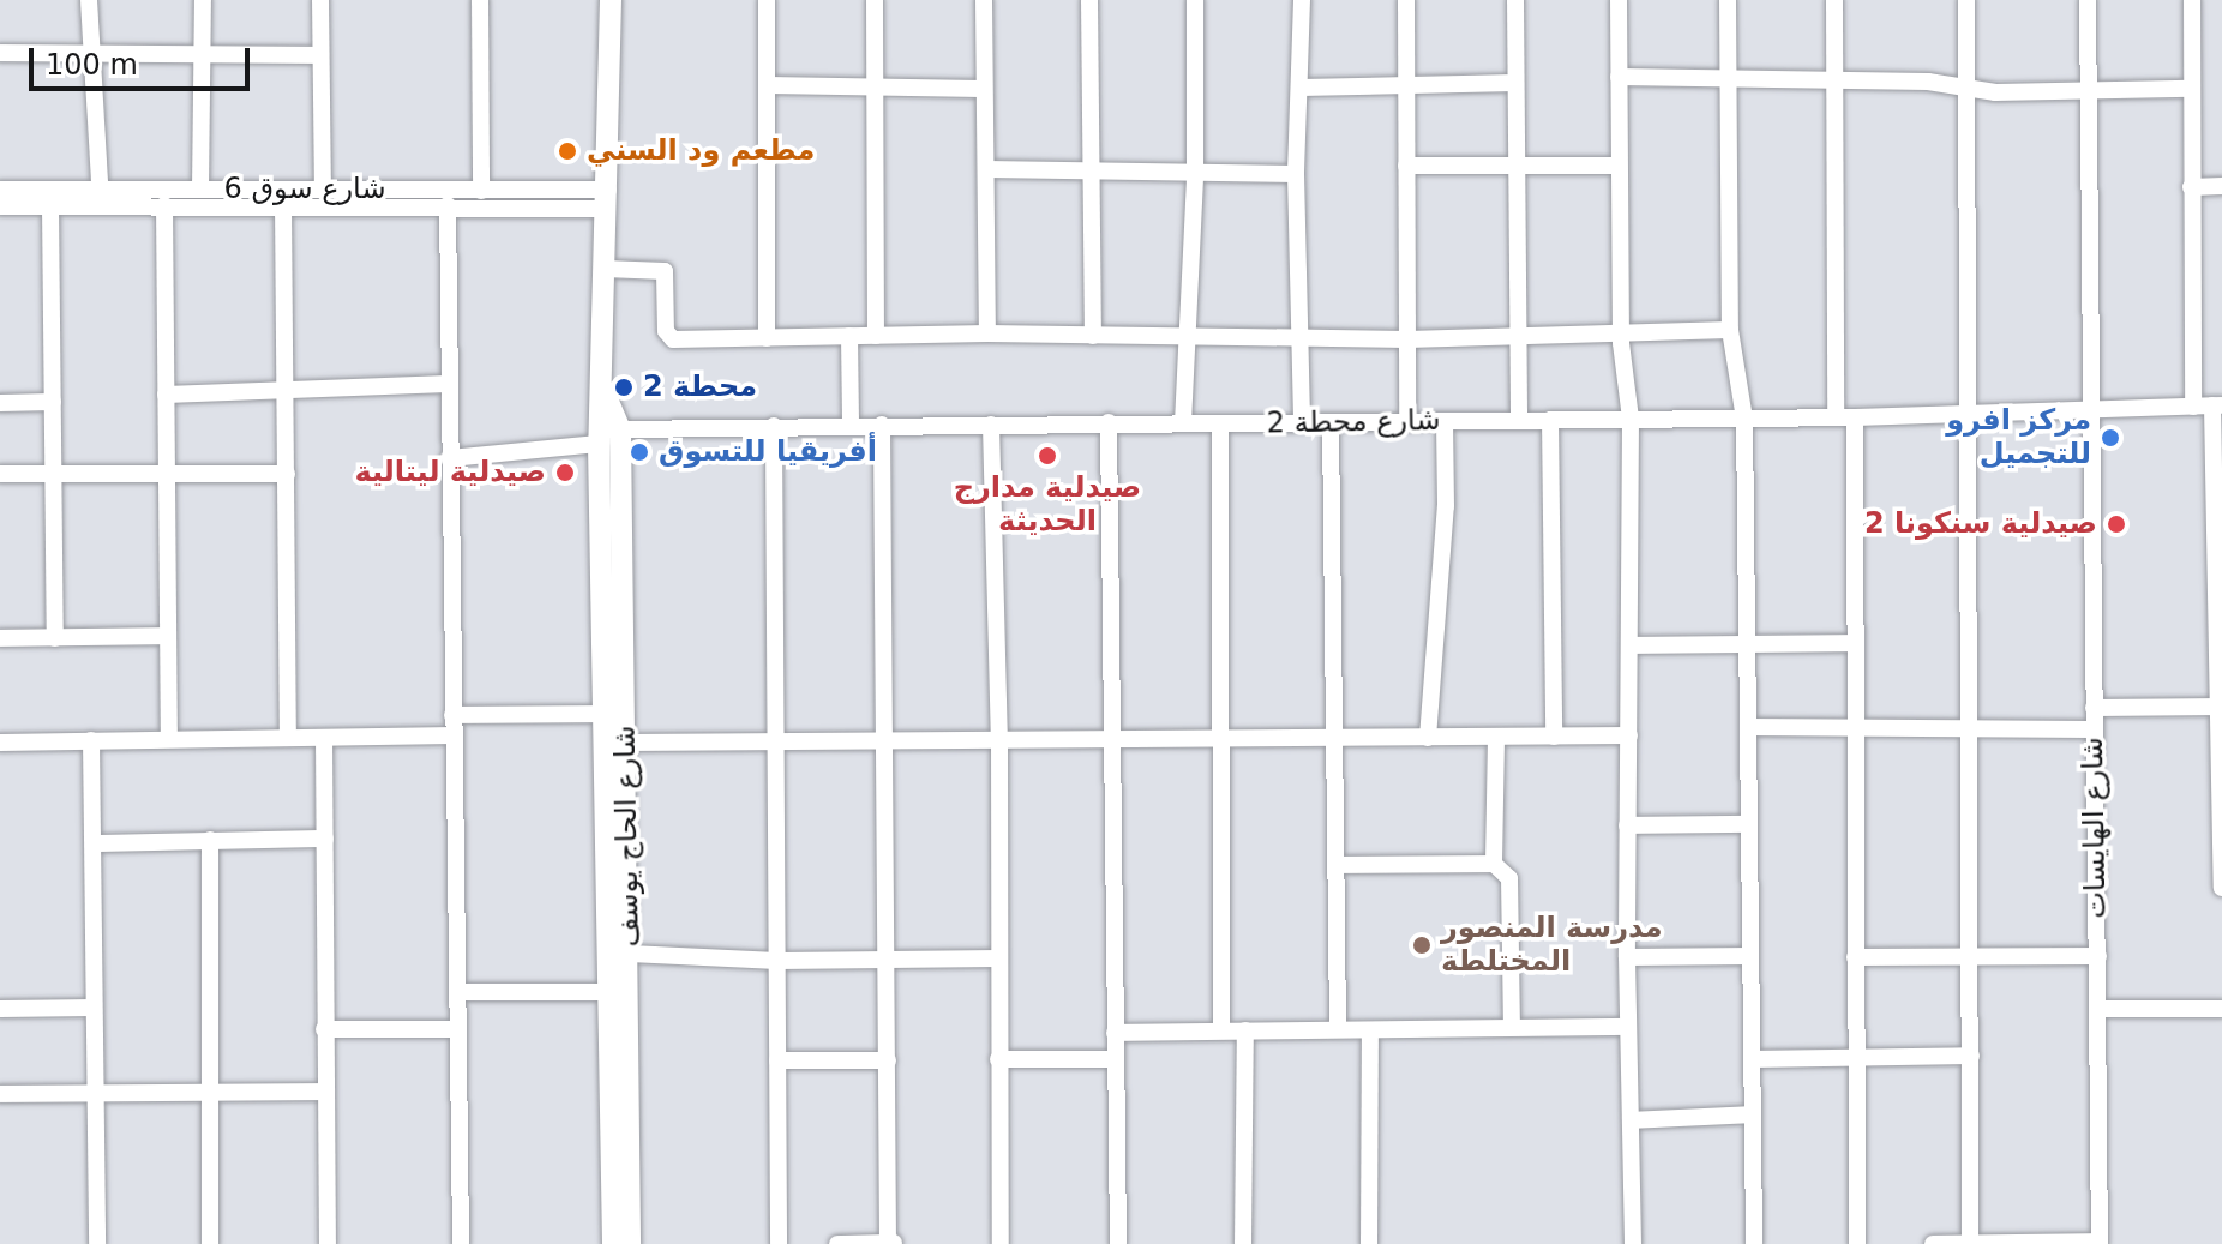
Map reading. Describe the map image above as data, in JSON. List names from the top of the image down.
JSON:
{
  "streets": {
    "main road": ["شارع الحاج يوسف"],
    "street": ["شارع سوق 6", "شارع محطة 2", "شارع الهايسات"]
  },
  "crossings": [
    ["شارع محطة 2", "شارع الهايسات"],
    ["شارع محطة 2", "شارع الحاج يوسف"]
  ],
  "places": [
    "مطعم ود السني",
    "محطة 2",
    "مركز افرو للتجميل",
    "أفريقيا للتسوق",
    "صيدلية مدارج الحديثة",
    "صيدلية ليتالية",
    "صيدلية سنكونا 2",
    "مدرسة المنصور المختلطة"
  ],
  "scale_bar": "100 m"
}
